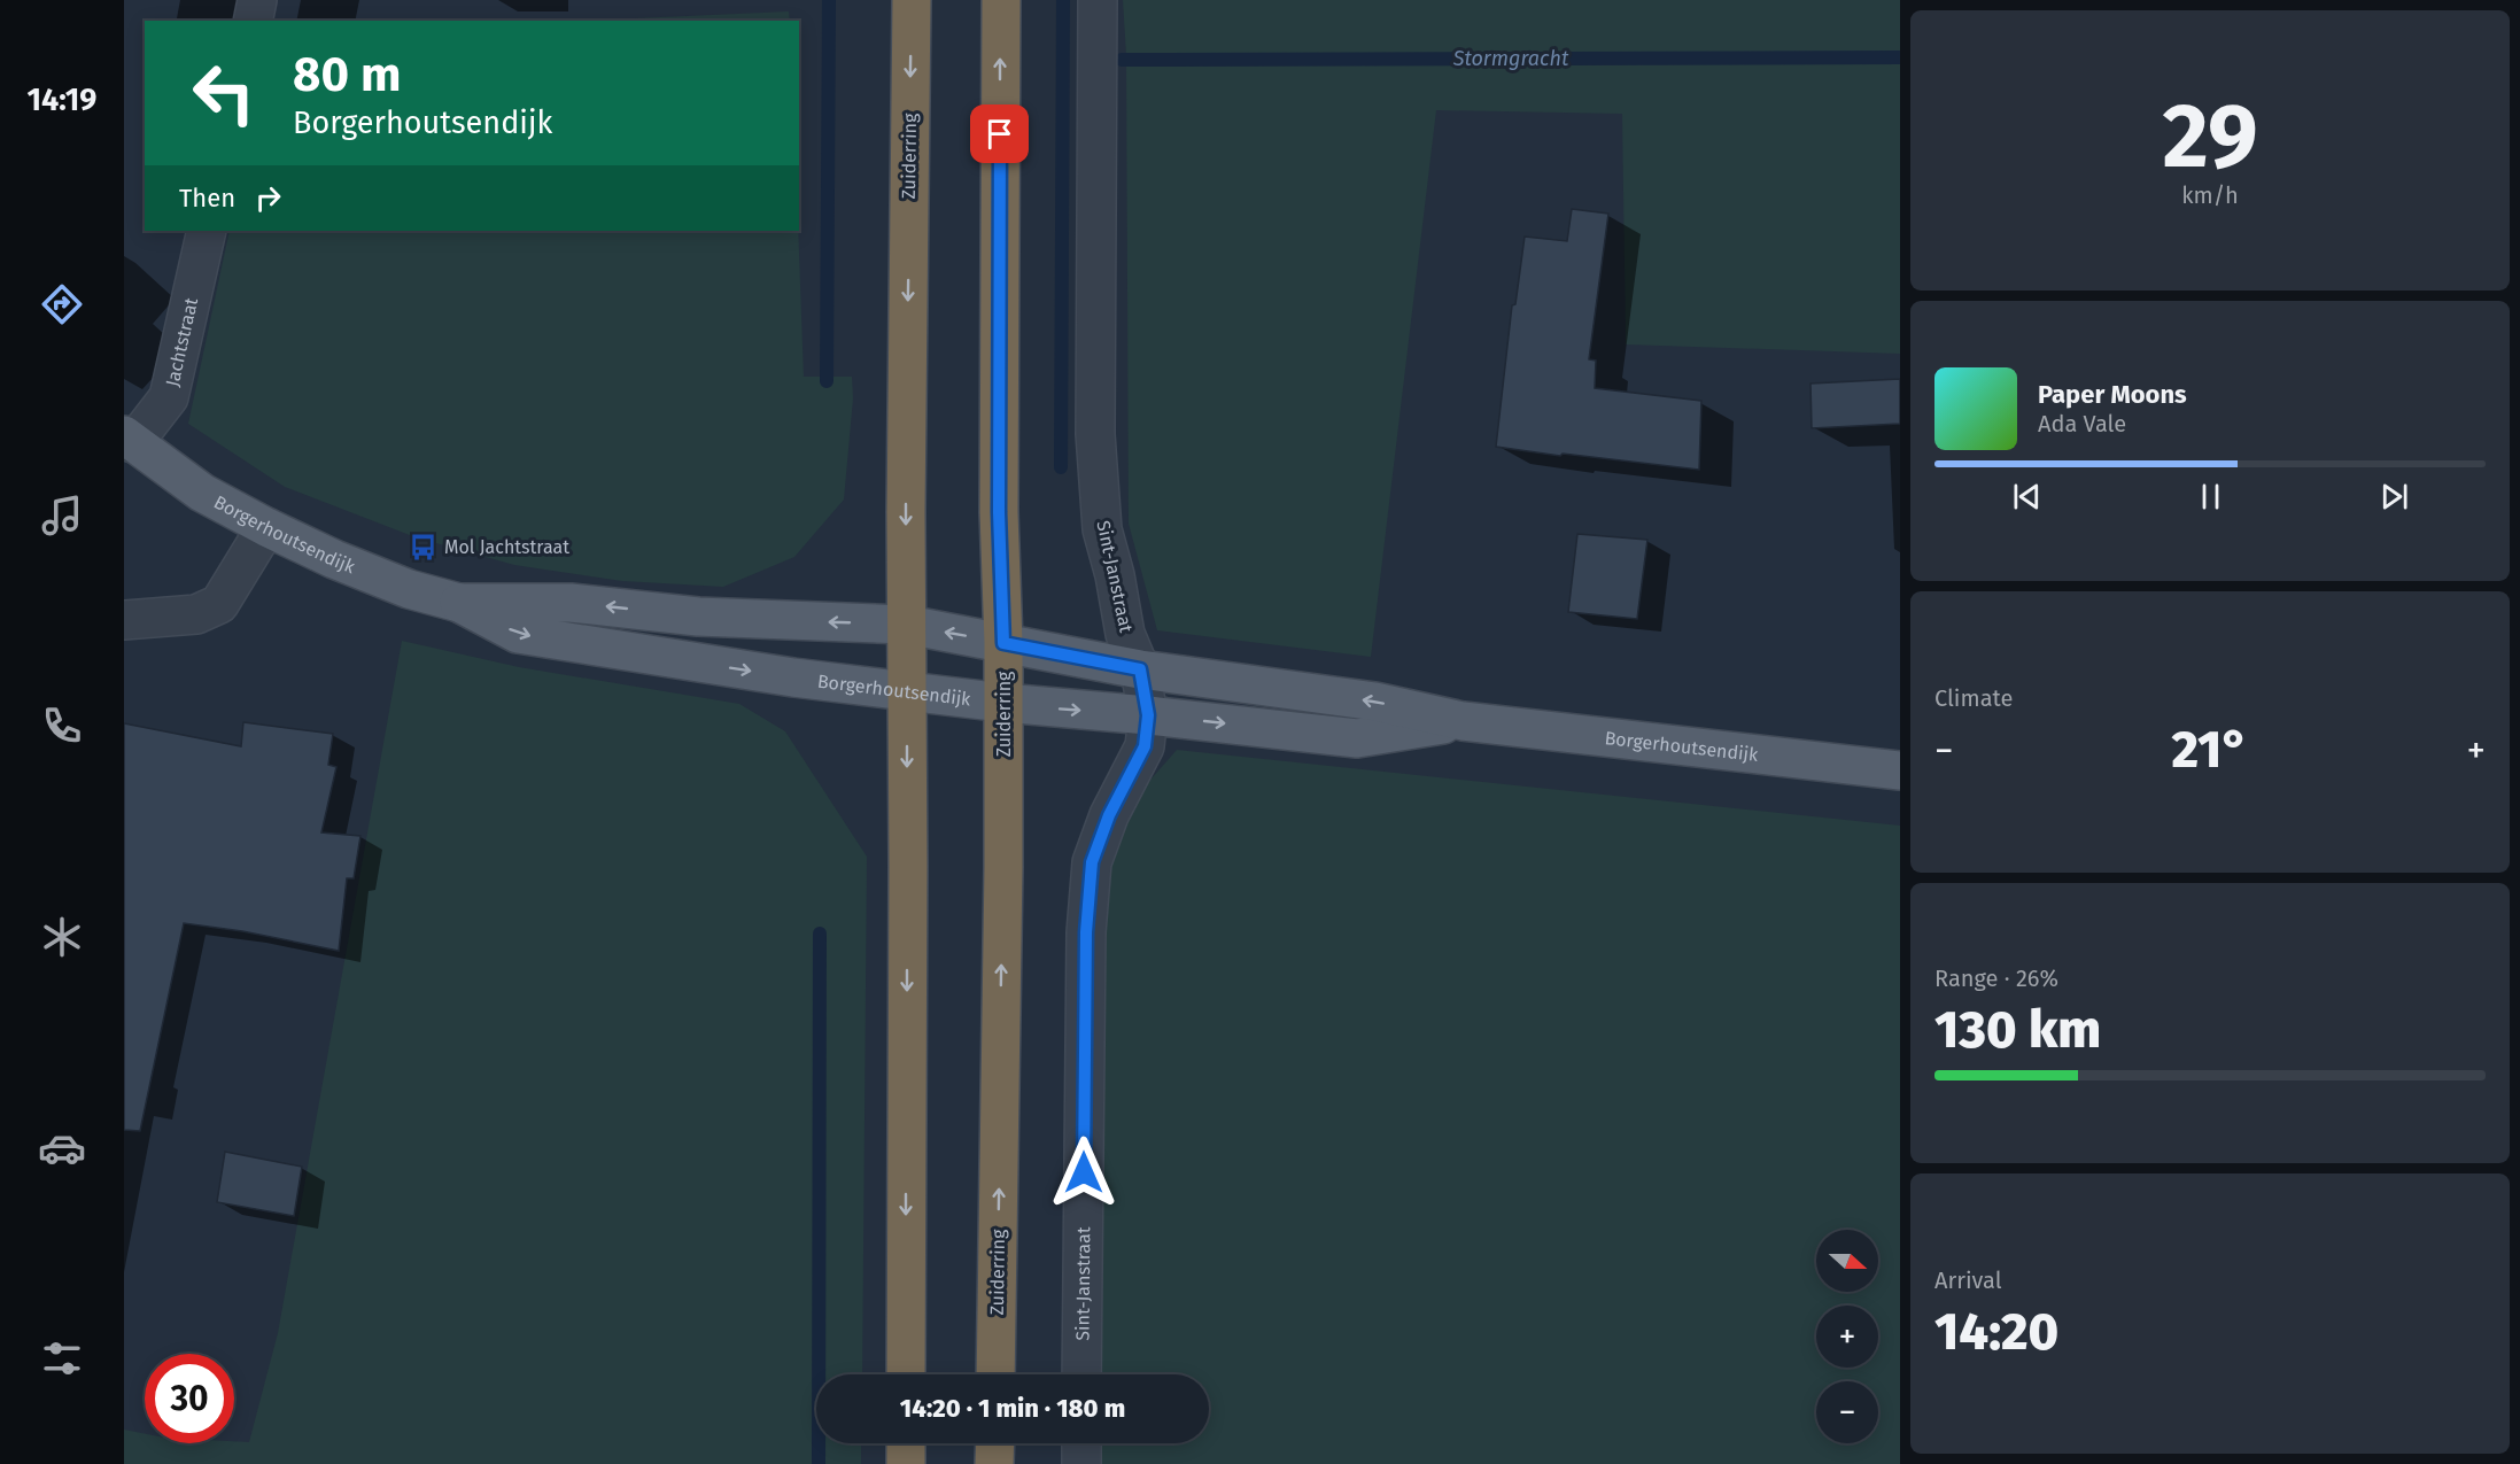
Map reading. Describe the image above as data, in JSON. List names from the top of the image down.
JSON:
{
  "streets": {
    "highway": ["Zuiderring"],
    "main road": ["Borgerhoutsendijk"],
    "street": ["Jachtstraat", "Sint-Janstraat"]
  },
  "crossings": [
    ["Zuiderring", "Borgerhoutsendijk"],
    ["Jachtstraat", "Borgerhoutsendijk"],
    ["Borgerhoutsendijk", "Sint-Janstraat"]
  ],
  "water": ["Stormgracht"],
  "places": {
    "bus stop": ["Mol Jachtstraat"]
  },
  "north": "right",
  "page": {
    "tabs": "14:19",
    "tile": [
      ["29", "km/h"],
      "Climate",
      ["Range · 26%", "130 km"],
      ["Arrival", "14:20"]
    ],
    "turn": ["80 m", "Borgerhoutsendijk"],
    "then": "Then",
    "song": ["Paper Moons", "Ada Vale"],
    "heat": ["−", "21°", "+"],
    "map_buttons": ["+", "−"],
    "limit": "30",
    "trip": "14:20 · 1 min · 180 m"
  }
}
